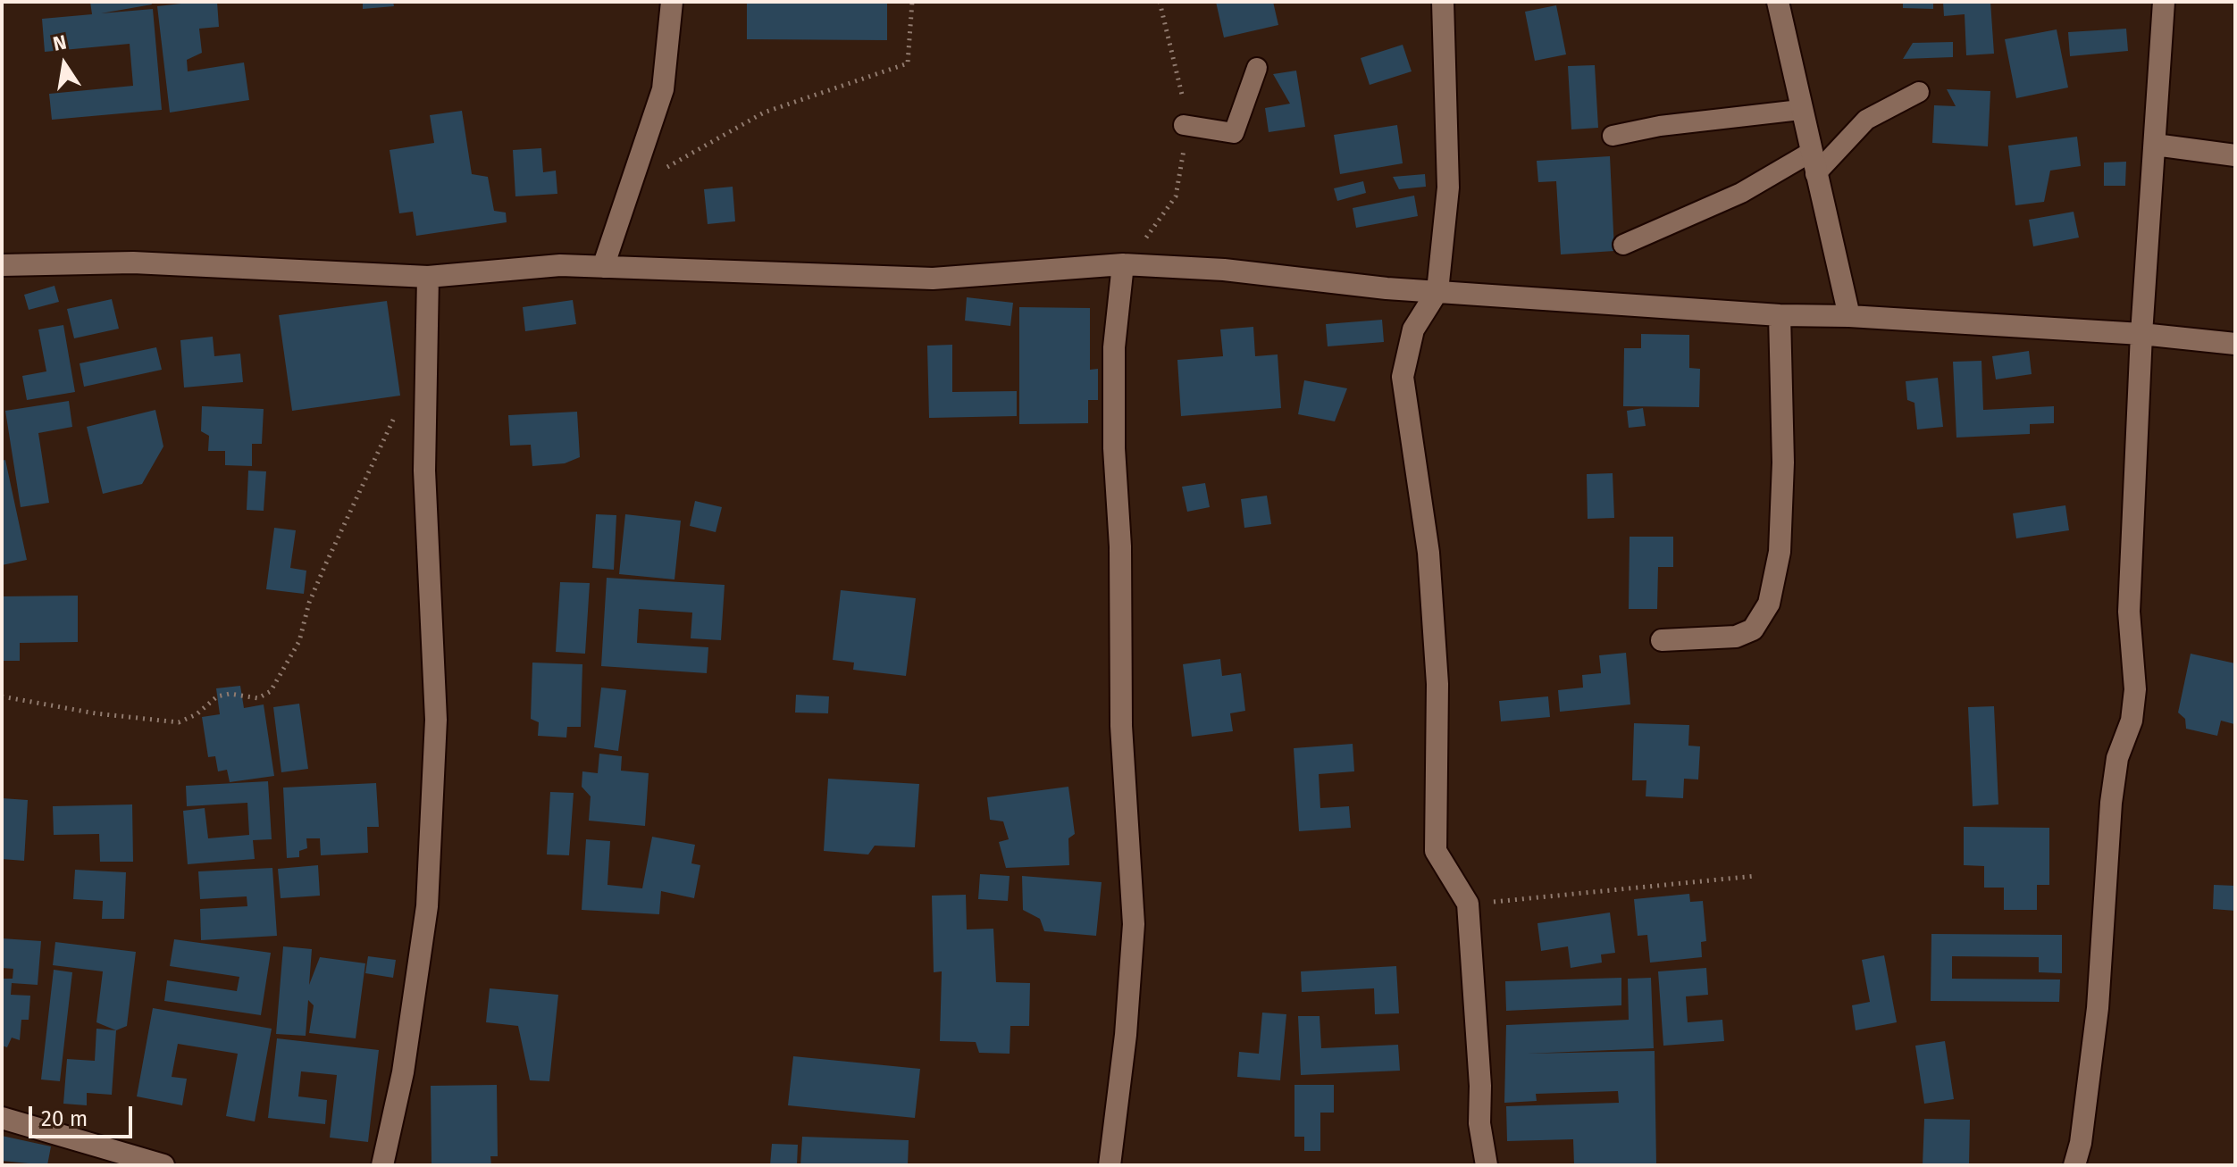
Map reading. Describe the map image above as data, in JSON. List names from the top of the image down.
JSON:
{
  "scale_bar": "20 m",
  "north": "top"
}
